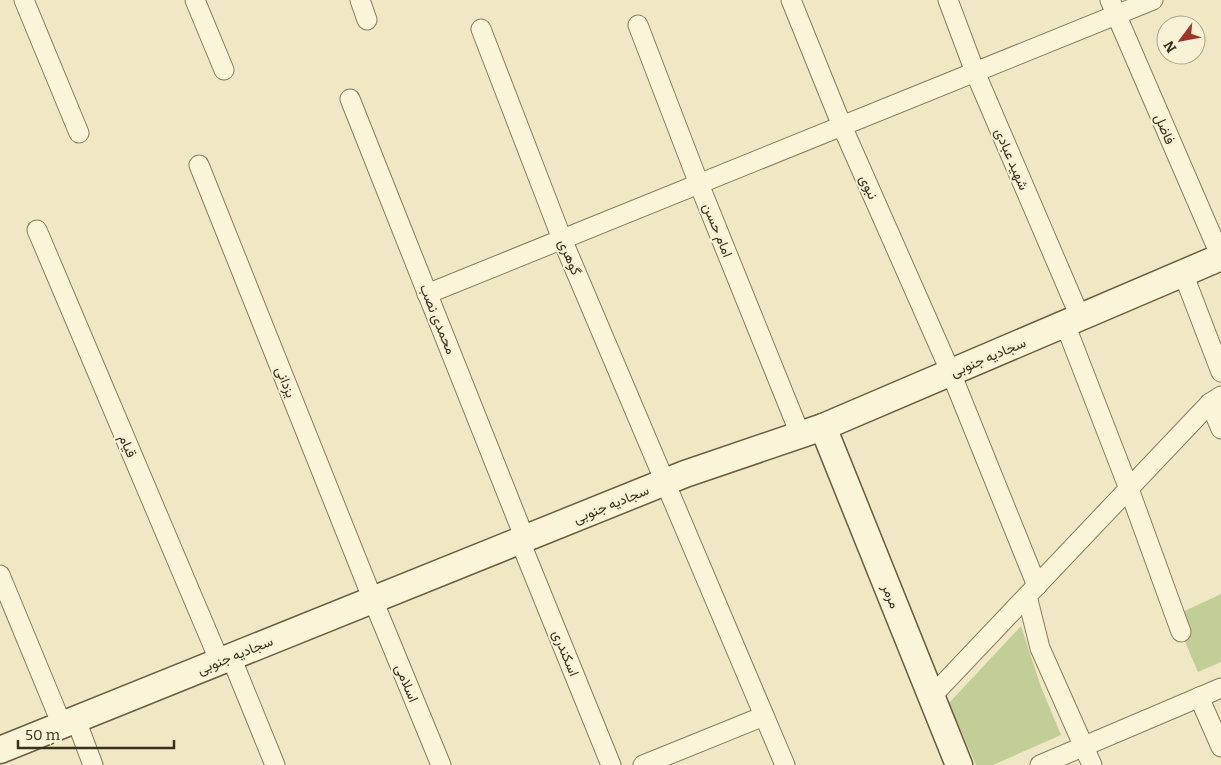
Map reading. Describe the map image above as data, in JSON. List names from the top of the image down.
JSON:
{
  "streets": {
    "street": [
      "فاضل",
      "شهید عبادی",
      "نبوی",
      "امام حسن",
      "گوهری",
      "محمدی نصب",
      "سجادیه جنوبی",
      "یزدانی",
      "قیام",
      "مرمر",
      "اسکندری",
      "اسلامی"
    ]
  },
  "crossings": [
    ["فاضل", "سجادیه جنوبی"],
    ["شهید عبادی", "سجادیه جنوبی"],
    ["نبوی", "سجادیه جنوبی"],
    ["امام حسن", "سجادیه جنوبی"],
    ["امام حسن", "مرمر"],
    ["گوهری", "سجادیه جنوبی"],
    ["محمدی نصب", "سجادیه جنوبی"],
    ["محمدی نصب", "اسکندری"],
    ["سجادیه جنوبی", "یزدانی"],
    ["سجادیه جنوبی", "قیام"],
    ["سجادیه جنوبی", "مرمر"],
    ["سجادیه جنوبی", "اسکندری"],
    ["سجادیه جنوبی", "اسلامی"],
    ["یزدانی", "اسلامی"]
  ],
  "scale_bar": "50 m",
  "north": "bottom left"
}
